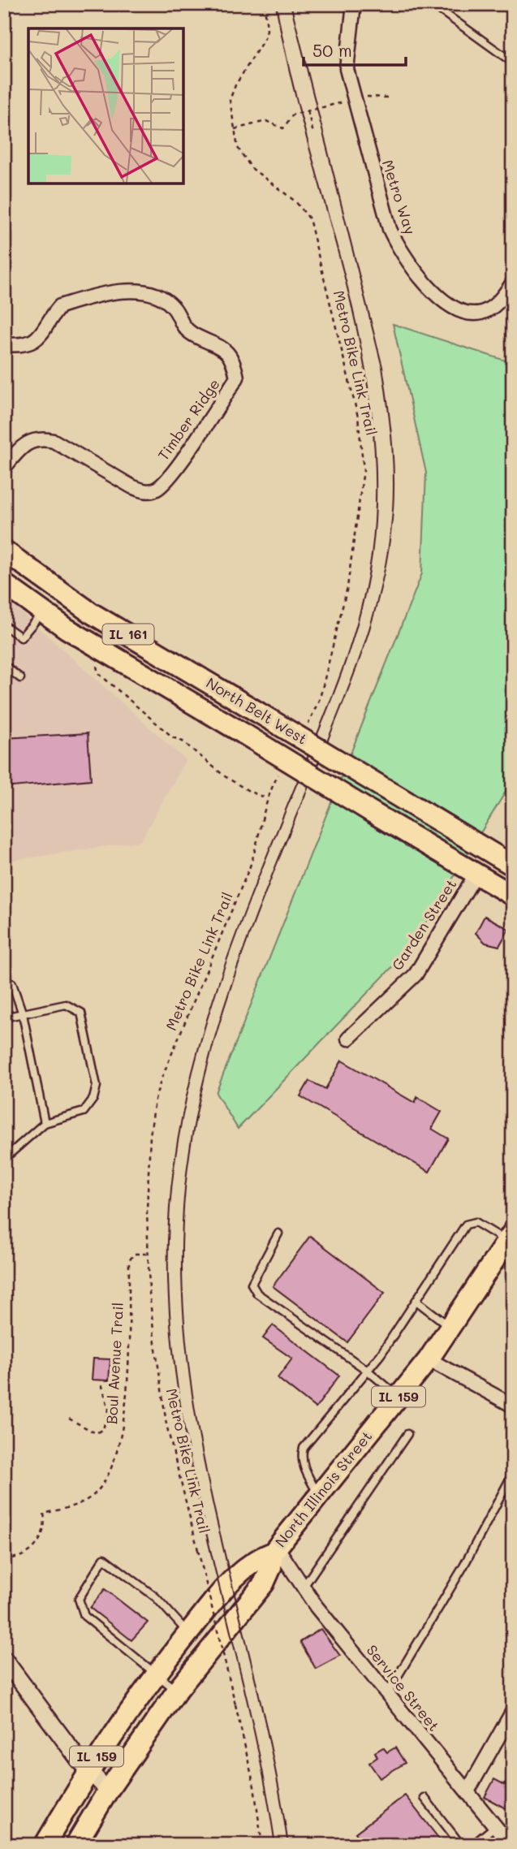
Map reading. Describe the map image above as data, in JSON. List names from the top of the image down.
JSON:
{
  "streets": {
    "main road": [
      "IL 161",
      "North Belt West",
      "IL 159",
      "North Illinois Street"
    ],
    "street": [
      "Metro Way",
      "Timber Ridge",
      "Garden Street",
      "Service Street"
    ],
    "path": ["Metro Bike Link Trail", "Boul Avenue Trail"]
  },
  "crossings": [
    ["Metro Bike Link Trail", "Boul Avenue Trail"],
    ["North Belt West", "Garden Street"],
    ["North Illinois Street", "Service Street"]
  ],
  "scale_bar": "50 m"
}
